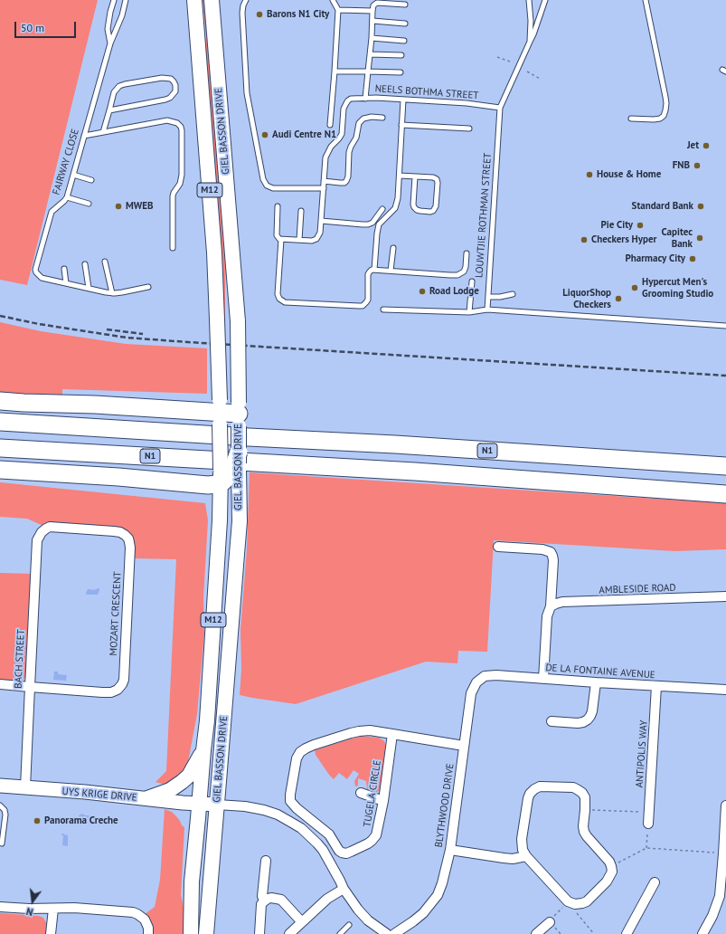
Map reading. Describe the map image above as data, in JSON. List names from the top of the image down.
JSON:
{
  "streets": {
    "highway": ["N1"],
    "main road": ["GIEL BASSON DRIVE", "M12"],
    "street": [
      "AMBLESIDE ROAD",
      "MOZART CRESCENT",
      "BACH STREET",
      "DE LA FONTAINE AVENUE",
      "ANTIPOLIS WAY",
      "TUGELA CIRCLE",
      "UYS KRIGE DRIVE",
      "BLYTHWOOD DRIVE"
    ],
    "lane": ["NEELS BOTHMA STREET", "FAIRWAY CLOSE", "LOUWTJIE ROTHMAN STREET"]
  },
  "crossings": [
    ["NEELS BOTHMA STREET", "LOUWTJIE ROTHMAN STREET"],
    ["GIEL BASSON DRIVE", "UYS KRIGE DRIVE"],
    ["MOZART CRESCENT", "BACH STREET"],
    ["BACH STREET", "UYS KRIGE DRIVE"],
    ["DE LA FONTAINE AVENUE", "ANTIPOLIS WAY"],
    ["DE LA FONTAINE AVENUE", "BLYTHWOOD DRIVE"],
    ["TUGELA CIRCLE", "BLYTHWOOD DRIVE"]
  ],
  "places": [
    "Barons N1 City",
    "Audi Centre N1",
    "Jet",
    "FNB",
    "House & Home",
    "MWEB",
    "Standard Bank",
    "Pie City",
    "Capitec Bank",
    "Checkers Hyper",
    "Pharmacy City",
    "Hypercut Men's Grooming Studio",
    "Road Lodge",
    "LiquorShop Checkers",
    "Panorama Creche"
  ],
  "scale_bar": "50 m",
  "north": "bottom"
}
